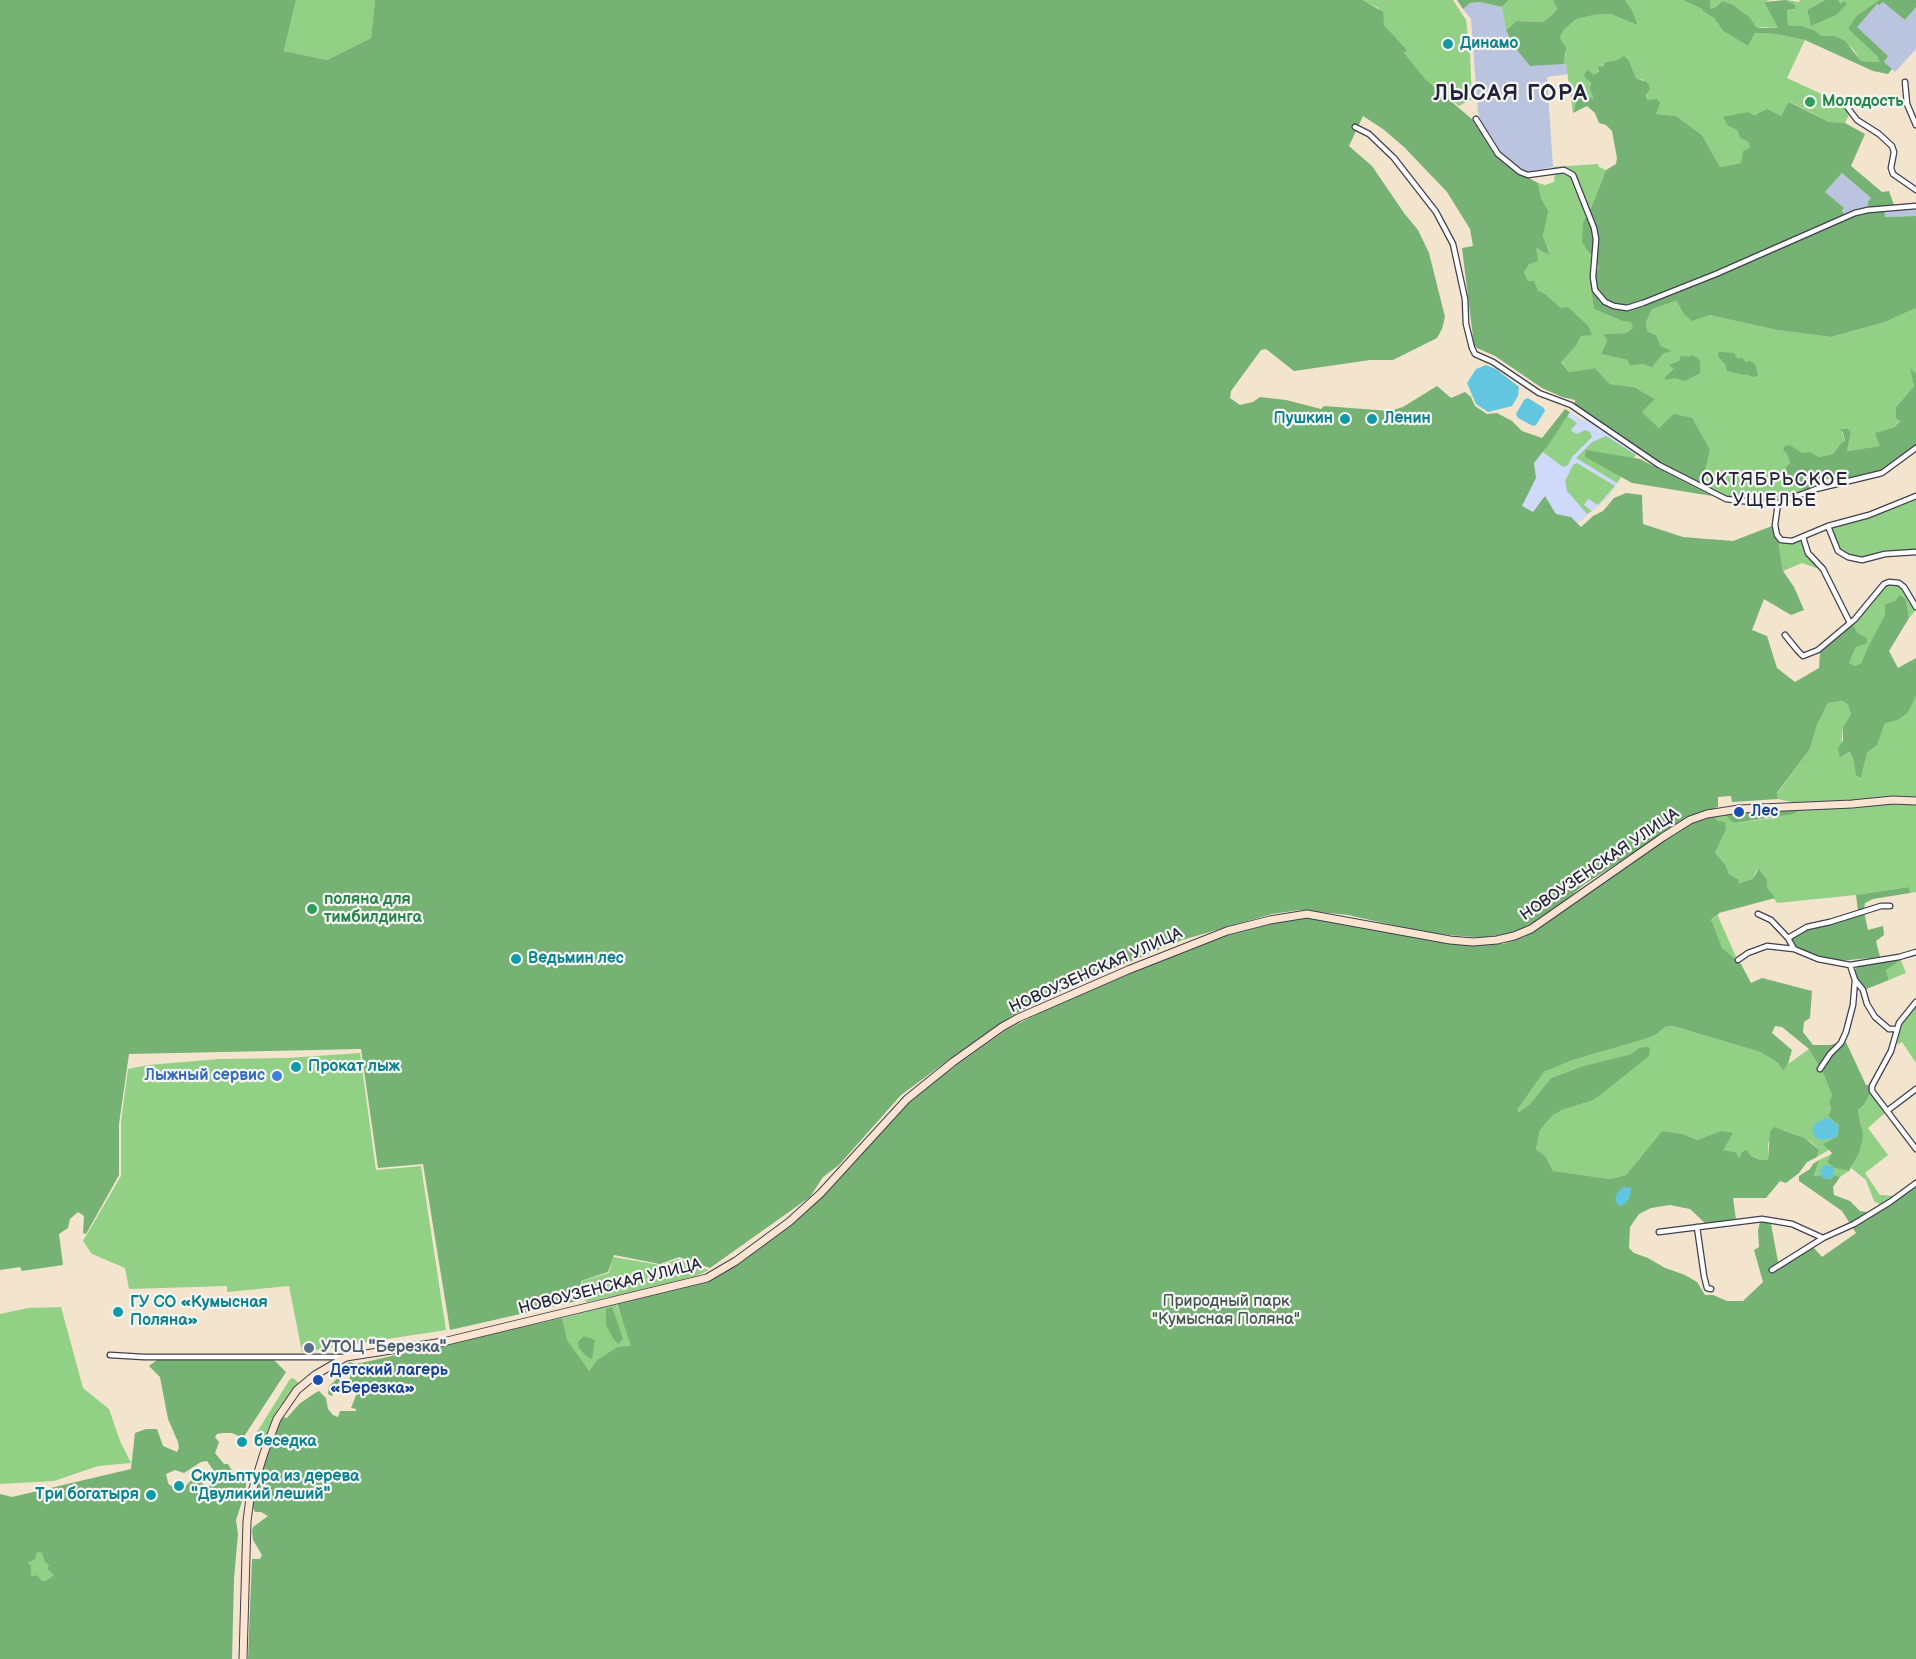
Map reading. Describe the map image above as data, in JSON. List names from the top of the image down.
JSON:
{
  "streets": {
    "main road": ["НОВОУЗЕНСКАЯ УЛИЦА"]
  },
  "districts": ["ЛЫСАЯ ГОРА", "ОКТЯБРЬСКОЕ УЩЕЛЬЕ"],
  "parks": ["Природный парк \"Кумысная Поляна\""],
  "places": [
    "Динамо",
    "Молодость",
    "Пушкин",
    "Ленин",
    "Лес",
    "поляна для тимбилдинга",
    "Ведьмин лес",
    "Прокат лыж",
    "Лыжный сервис",
    "ГУ СО «Кумысная Поляна»",
    "УТОЦ \"Березка\"",
    "Детский лагерь «Березка»",
    "беседка",
    "Cкульптура из дерева \"Двуликий леший\"",
    "Три богатыря"
  ]
}
